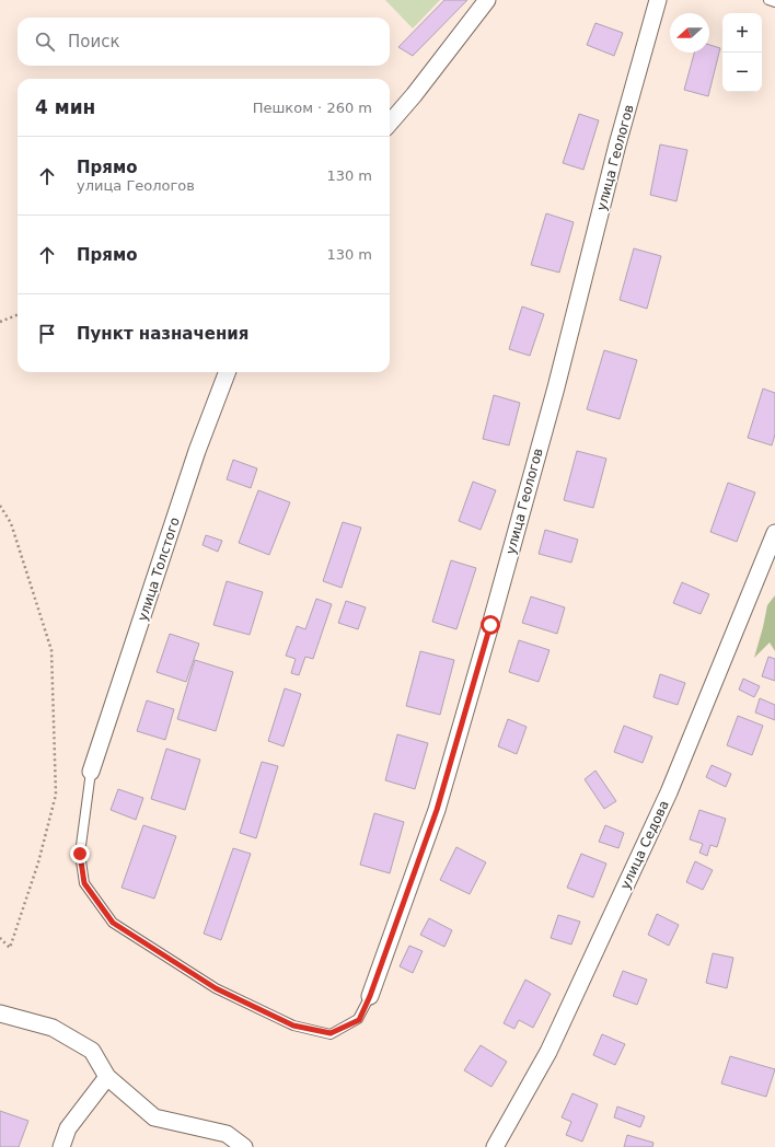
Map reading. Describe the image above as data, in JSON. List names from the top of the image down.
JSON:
{
  "streets": {
    "street": ["улица Геологов", "улица Толстого", "улица Седова"]
  },
  "north": "left",
  "page": {
    "map_buttons": ["+", "−"],
    "search": "Поиск",
    "heading": ["4 мин", "Пешком · 260 m"],
    "list": [
      ["Прямо", "улица Геологов", "130 m"],
      ["Прямо", "130 m"],
      "Пункт назначения"
    ]
  }
}
